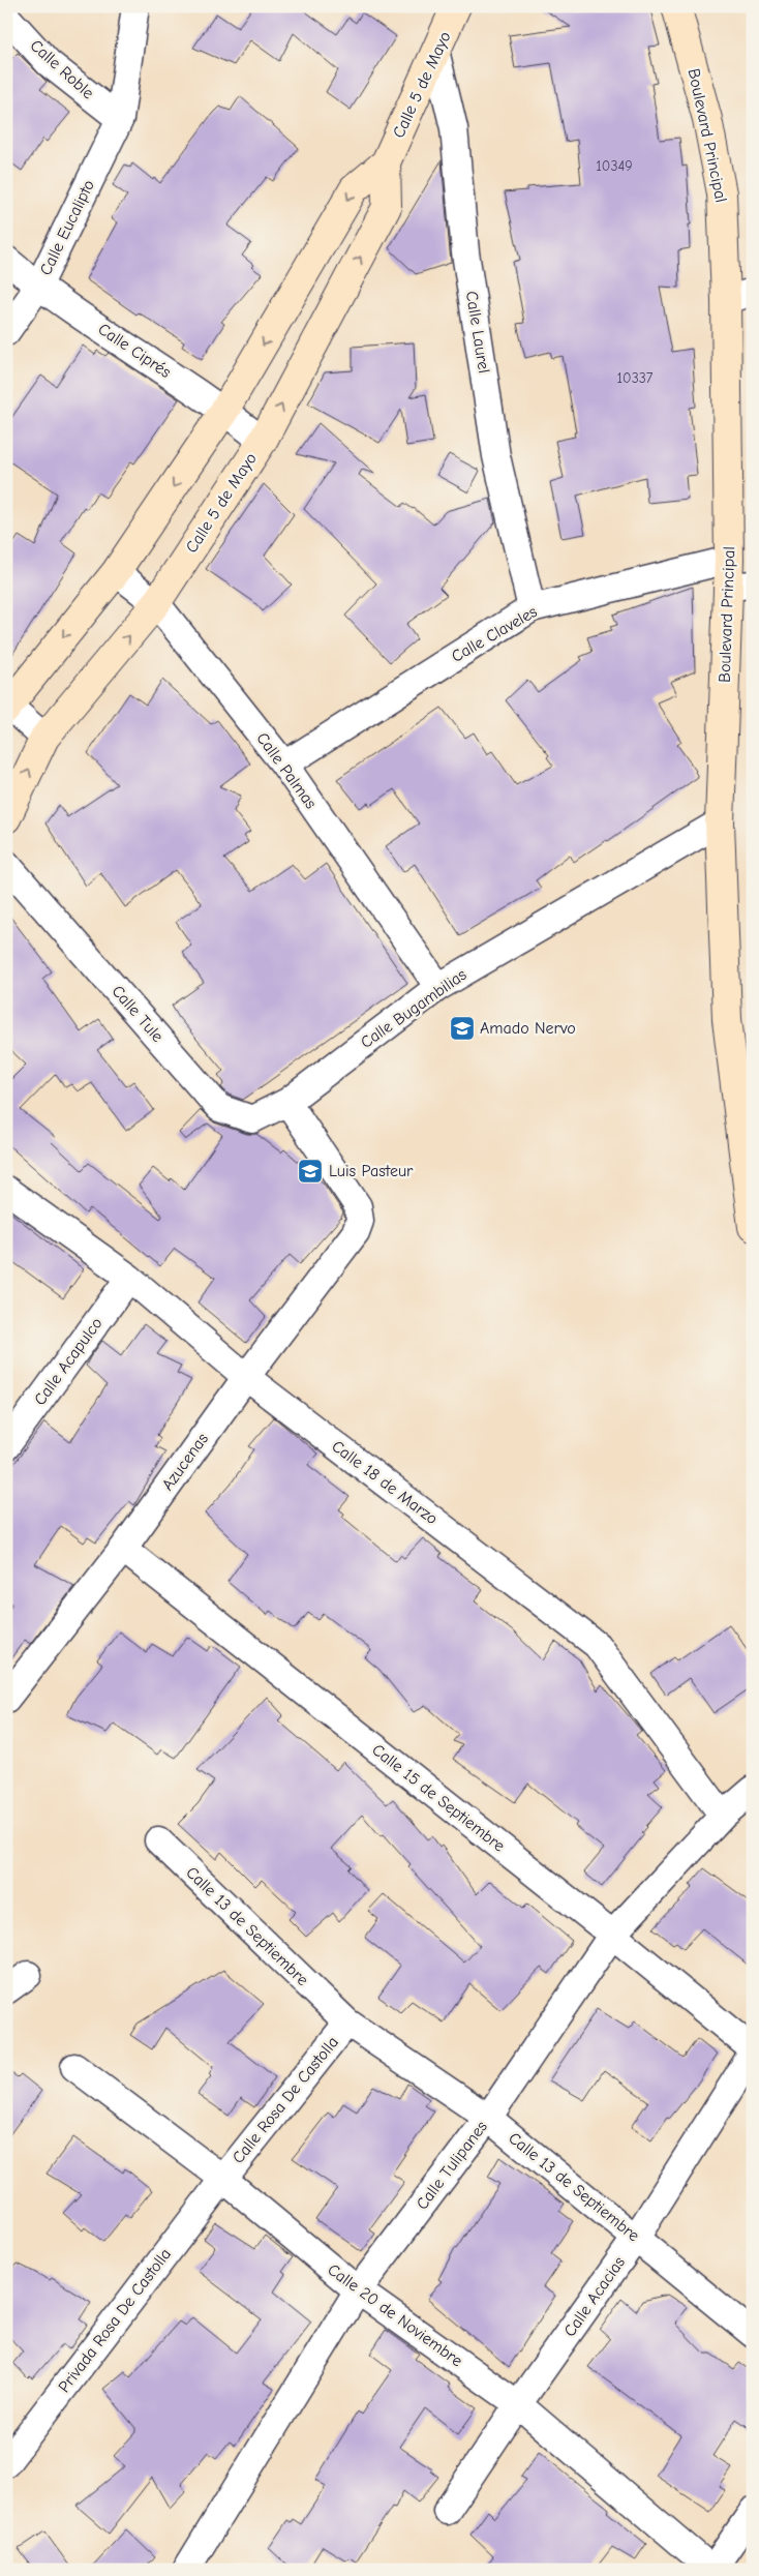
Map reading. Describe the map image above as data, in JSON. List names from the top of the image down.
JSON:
{
  "streets": {
    "street": [
      "Calle Roble",
      "Calle 5 de Mayo",
      "Boulevard Principal",
      "Calle Eucalipto",
      "Calle Laurel",
      "Calle Ciprés",
      "Calle Claveles",
      "Calle Palmas",
      "Calle Bugambilias",
      "Calle Tule",
      "Calle Acapulco",
      "Azucenas",
      "Calle 18 de Marzo",
      "Calle 15 de Septiembre",
      "Calle 13 de Septiembre",
      "Calle Rosa De Castolla",
      "Calle Tulipanes",
      "Calle Acacias",
      "Calle 20 de Noviembre",
      "Privada Rosa De Castolla"
    ]
  },
  "crossings": [
    ["Calle Roble", "Calle Eucalipto"],
    ["Calle 5 de Mayo", "Calle Laurel"],
    ["Calle 5 de Mayo", "Calle Ciprés"],
    ["Calle 5 de Mayo", "Calle Palmas"],
    ["Boulevard Principal", "Calle Claveles"],
    ["Boulevard Principal", "Calle Bugambilias"],
    ["Calle Eucalipto", "Calle Ciprés"],
    ["Calle Laurel", "Calle Claveles"],
    ["Calle Claveles", "Calle Palmas"],
    ["Calle Palmas", "Calle Bugambilias"],
    ["Calle Bugambilias", "Calle Tule"],
    ["Calle Bugambilias", "Azucenas"],
    ["Calle Tule", "Azucenas"],
    ["Calle Acapulco", "Calle 18 de Marzo"],
    ["Azucenas", "Calle 18 de Marzo"],
    ["Azucenas", "Calle 15 de Septiembre"],
    ["Calle 18 de Marzo", "Calle Tulipanes"],
    ["Calle 15 de Septiembre", "Calle Tulipanes"],
    ["Calle 15 de Septiembre", "Calle Acacias"],
    ["Calle 13 de Septiembre", "Calle Rosa De Castolla"],
    ["Calle 13 de Septiembre", "Calle Tulipanes"],
    ["Calle 13 de Septiembre", "Calle Acacias"],
    ["Calle Rosa De Castolla", "Calle 20 de Noviembre"],
    ["Calle Rosa De Castolla", "Privada Rosa De Castolla"],
    ["Calle Tulipanes", "Calle 20 de Noviembre"],
    ["Calle Acacias", "Calle 20 de Noviembre"],
    ["Calle 20 de Noviembre", "Privada Rosa De Castolla"]
  ],
  "places": {
    "school or university": ["Amado Nervo", "Luis Pasteur"]
  },
  "house_numbers": ["10349", "10337"]
}
